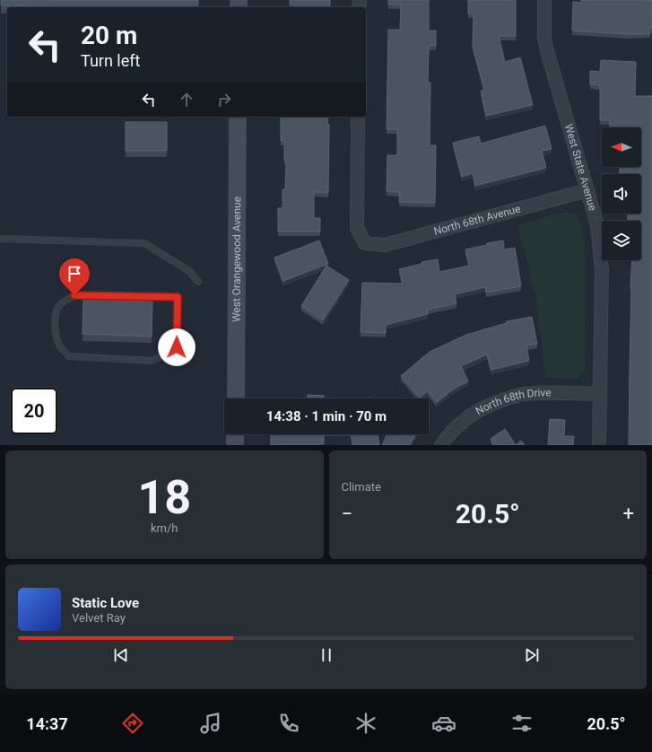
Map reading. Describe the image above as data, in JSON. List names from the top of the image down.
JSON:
{
  "streets": {
    "street": [
      "West State Avenue",
      "North 68th Avenue",
      "West Orangewood Avenue",
      "North 68th Drive"
    ]
  },
  "crossings": [
    ["West State Avenue", "North 68th Avenue"],
    ["West State Avenue", "North 68th Drive"]
  ],
  "north": "left",
  "page": {
    "turn": ["20 m", "Turn left"],
    "limit": "20",
    "trip": "14:38 · 1 min · 70 m",
    "tile": [
      ["18", "km/h"],
      "Climate"
    ],
    "heat": ["−", "20.5°", "+"],
    "song": ["Static Love", "Velvet Ray"],
    "tabs": ["14:37", "20.5°"]
  }
}
